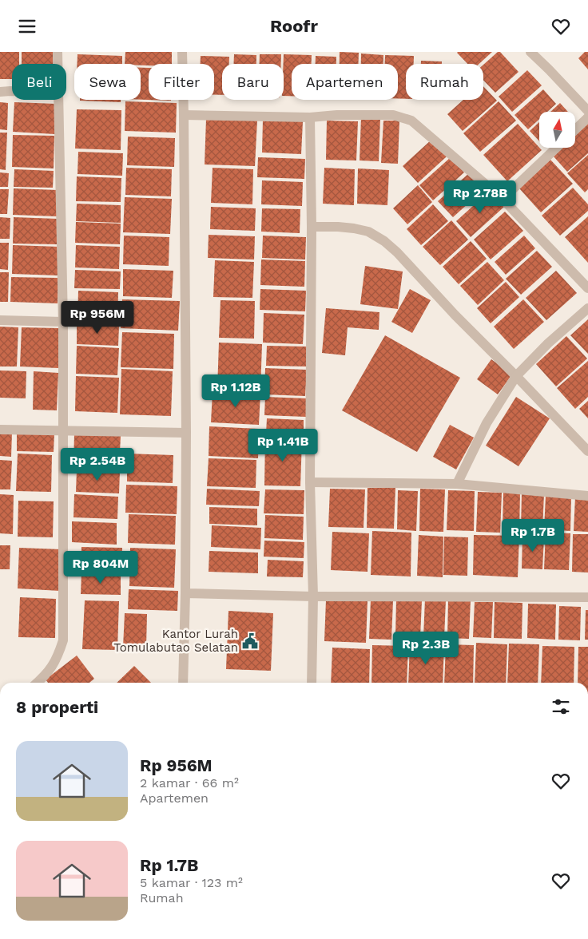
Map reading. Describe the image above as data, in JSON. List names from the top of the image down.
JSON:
{
  "places": {
    "public building": ["Kantor Lurah Tomulabutao Selatan"]
  },
  "north": "top",
  "page": {
    "header": "Roofr",
    "chip": [
      "Beli",
      "Sewa",
      "Filter",
      "Baru",
      "Apartemen",
      "Rumah"
    ],
    "price": [
      "Rp 2.78B",
      "Rp 956M",
      "Rp 1.12B",
      "Rp 1.41B",
      "Rp 2.54B",
      "Rp 1.7B",
      "Rp 804M",
      "Rp 2.3B"
    ],
    "heading": "8 properti",
    "list": [
      {
        "name": "Rp 956M",
        "note": "2 kamar · 66 m² · Apartemen"
      },
      {
        "name": "Rp 1.7B",
        "note": "5 kamar · 123 m² · Rumah"
      }
    ]
  }
}
